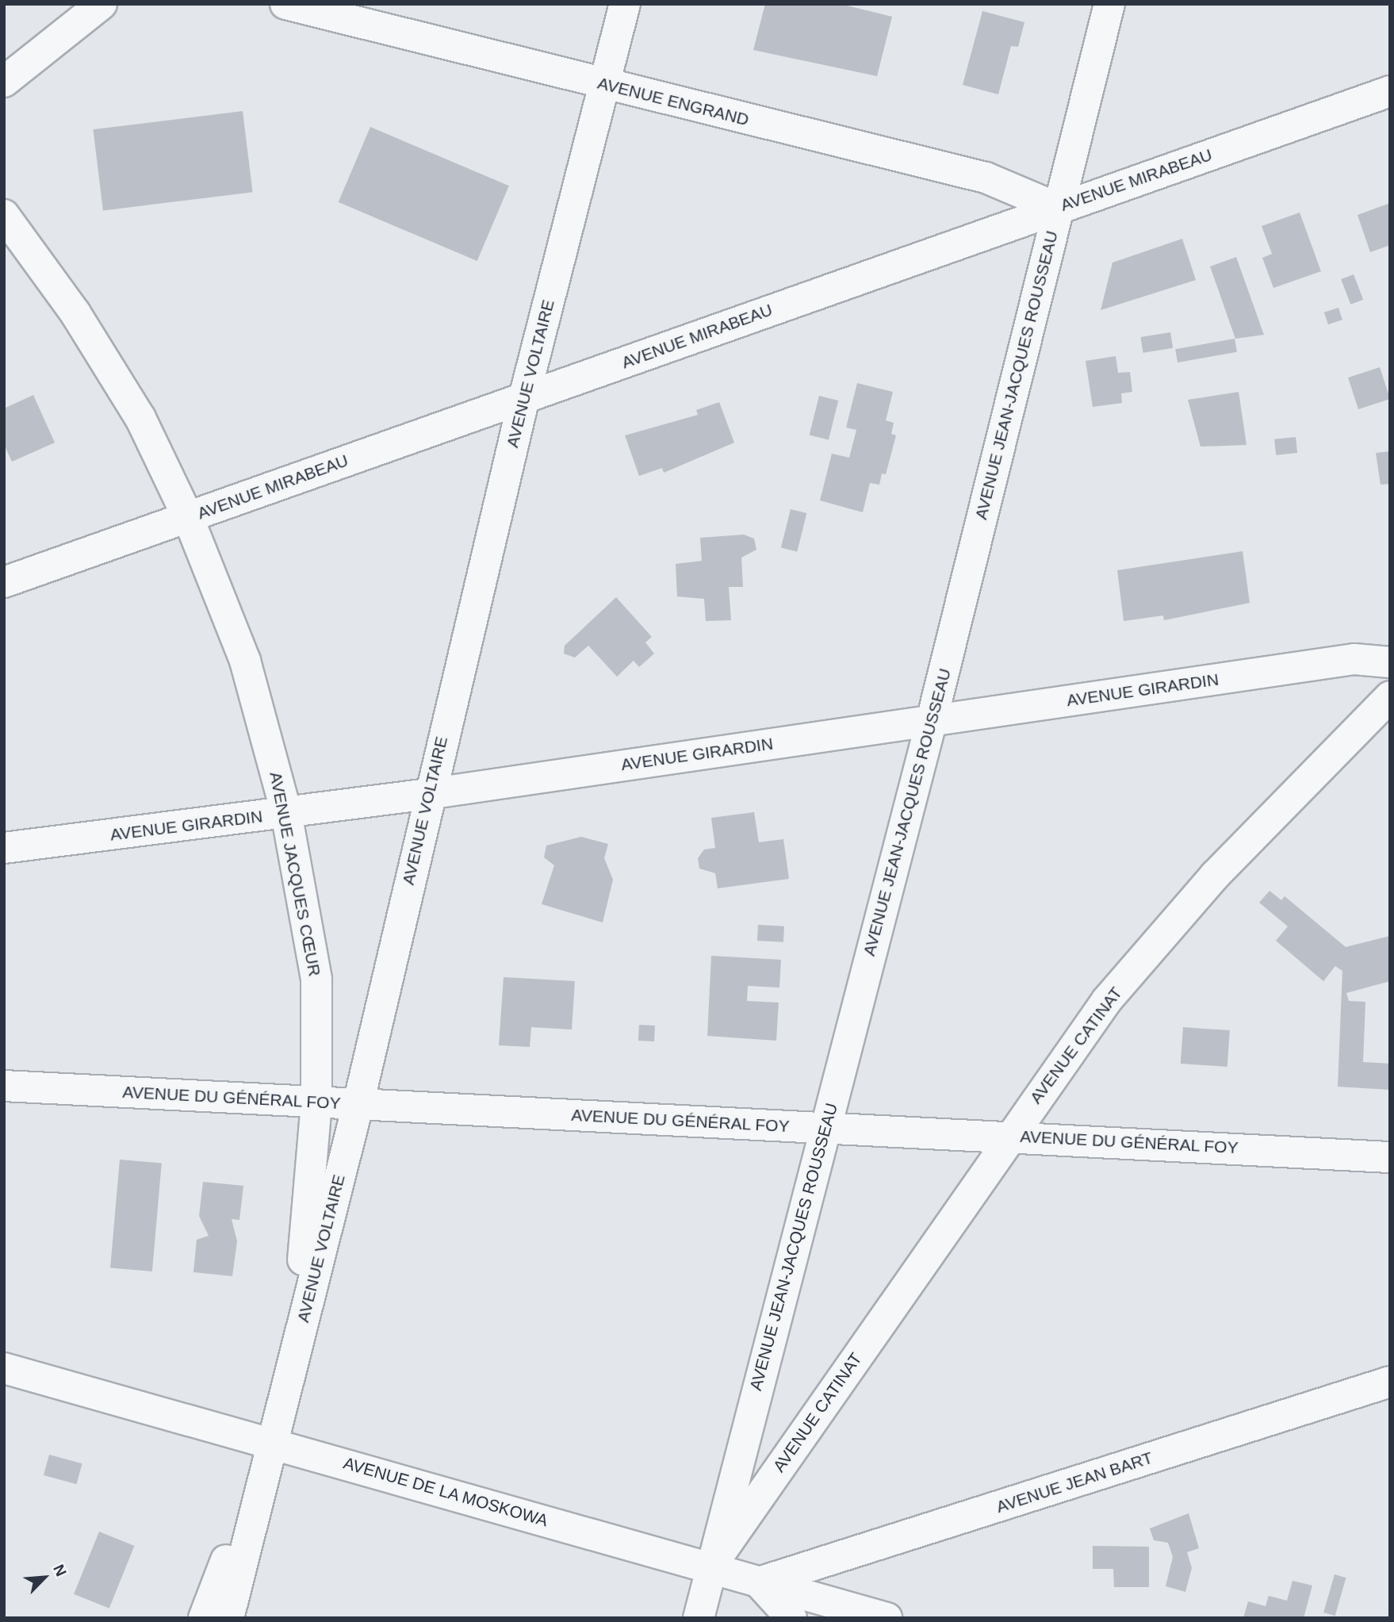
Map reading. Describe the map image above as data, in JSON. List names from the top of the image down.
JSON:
{
  "streets": {
    "street": [
      "AVENUE ENGRAND",
      "AVENUE MIRABEAU",
      "AVENUE VOLTAIRE",
      "AVENUE JEAN-JACQUES ROUSSEAU",
      "AVENUE GIRARDIN",
      "AVENUE JACQUES CŒUR",
      "AVENUE CATINAT",
      "AVENUE DU GÉNÉRAL FOY",
      "AVENUE JEAN BART",
      "AVENUE DE LA MOSKOWA"
    ]
  },
  "crossings": [
    ["AVENUE ENGRAND", "AVENUE MIRABEAU"],
    ["AVENUE ENGRAND", "AVENUE VOLTAIRE"],
    ["AVENUE ENGRAND", "AVENUE JEAN-JACQUES ROUSSEAU"],
    ["AVENUE MIRABEAU", "AVENUE VOLTAIRE"],
    ["AVENUE MIRABEAU", "AVENUE JEAN-JACQUES ROUSSEAU"],
    ["AVENUE MIRABEAU", "AVENUE JACQUES CŒUR"],
    ["AVENUE VOLTAIRE", "AVENUE GIRARDIN"],
    ["AVENUE VOLTAIRE", "AVENUE JACQUES CŒUR"],
    ["AVENUE VOLTAIRE", "AVENUE DU GÉNÉRAL FOY"],
    ["AVENUE VOLTAIRE", "AVENUE DE LA MOSKOWA"],
    ["AVENUE JEAN-JACQUES ROUSSEAU", "AVENUE GIRARDIN"],
    ["AVENUE JEAN-JACQUES ROUSSEAU", "AVENUE CATINAT"],
    ["AVENUE JEAN-JACQUES ROUSSEAU", "AVENUE DU GÉNÉRAL FOY"],
    ["AVENUE JEAN-JACQUES ROUSSEAU", "AVENUE DE LA MOSKOWA"],
    ["AVENUE GIRARDIN", "AVENUE JACQUES CŒUR"],
    ["AVENUE JACQUES CŒUR", "AVENUE DU GÉNÉRAL FOY"],
    ["AVENUE JACQUES CŒUR", "AVENUE DE LA MOSKOWA"],
    ["AVENUE CATINAT", "AVENUE DU GÉNÉRAL FOY"],
    ["AVENUE CATINAT", "AVENUE DE LA MOSKOWA"],
    ["AVENUE JEAN BART", "AVENUE DE LA MOSKOWA"]
  ],
  "north": "top right"
}
